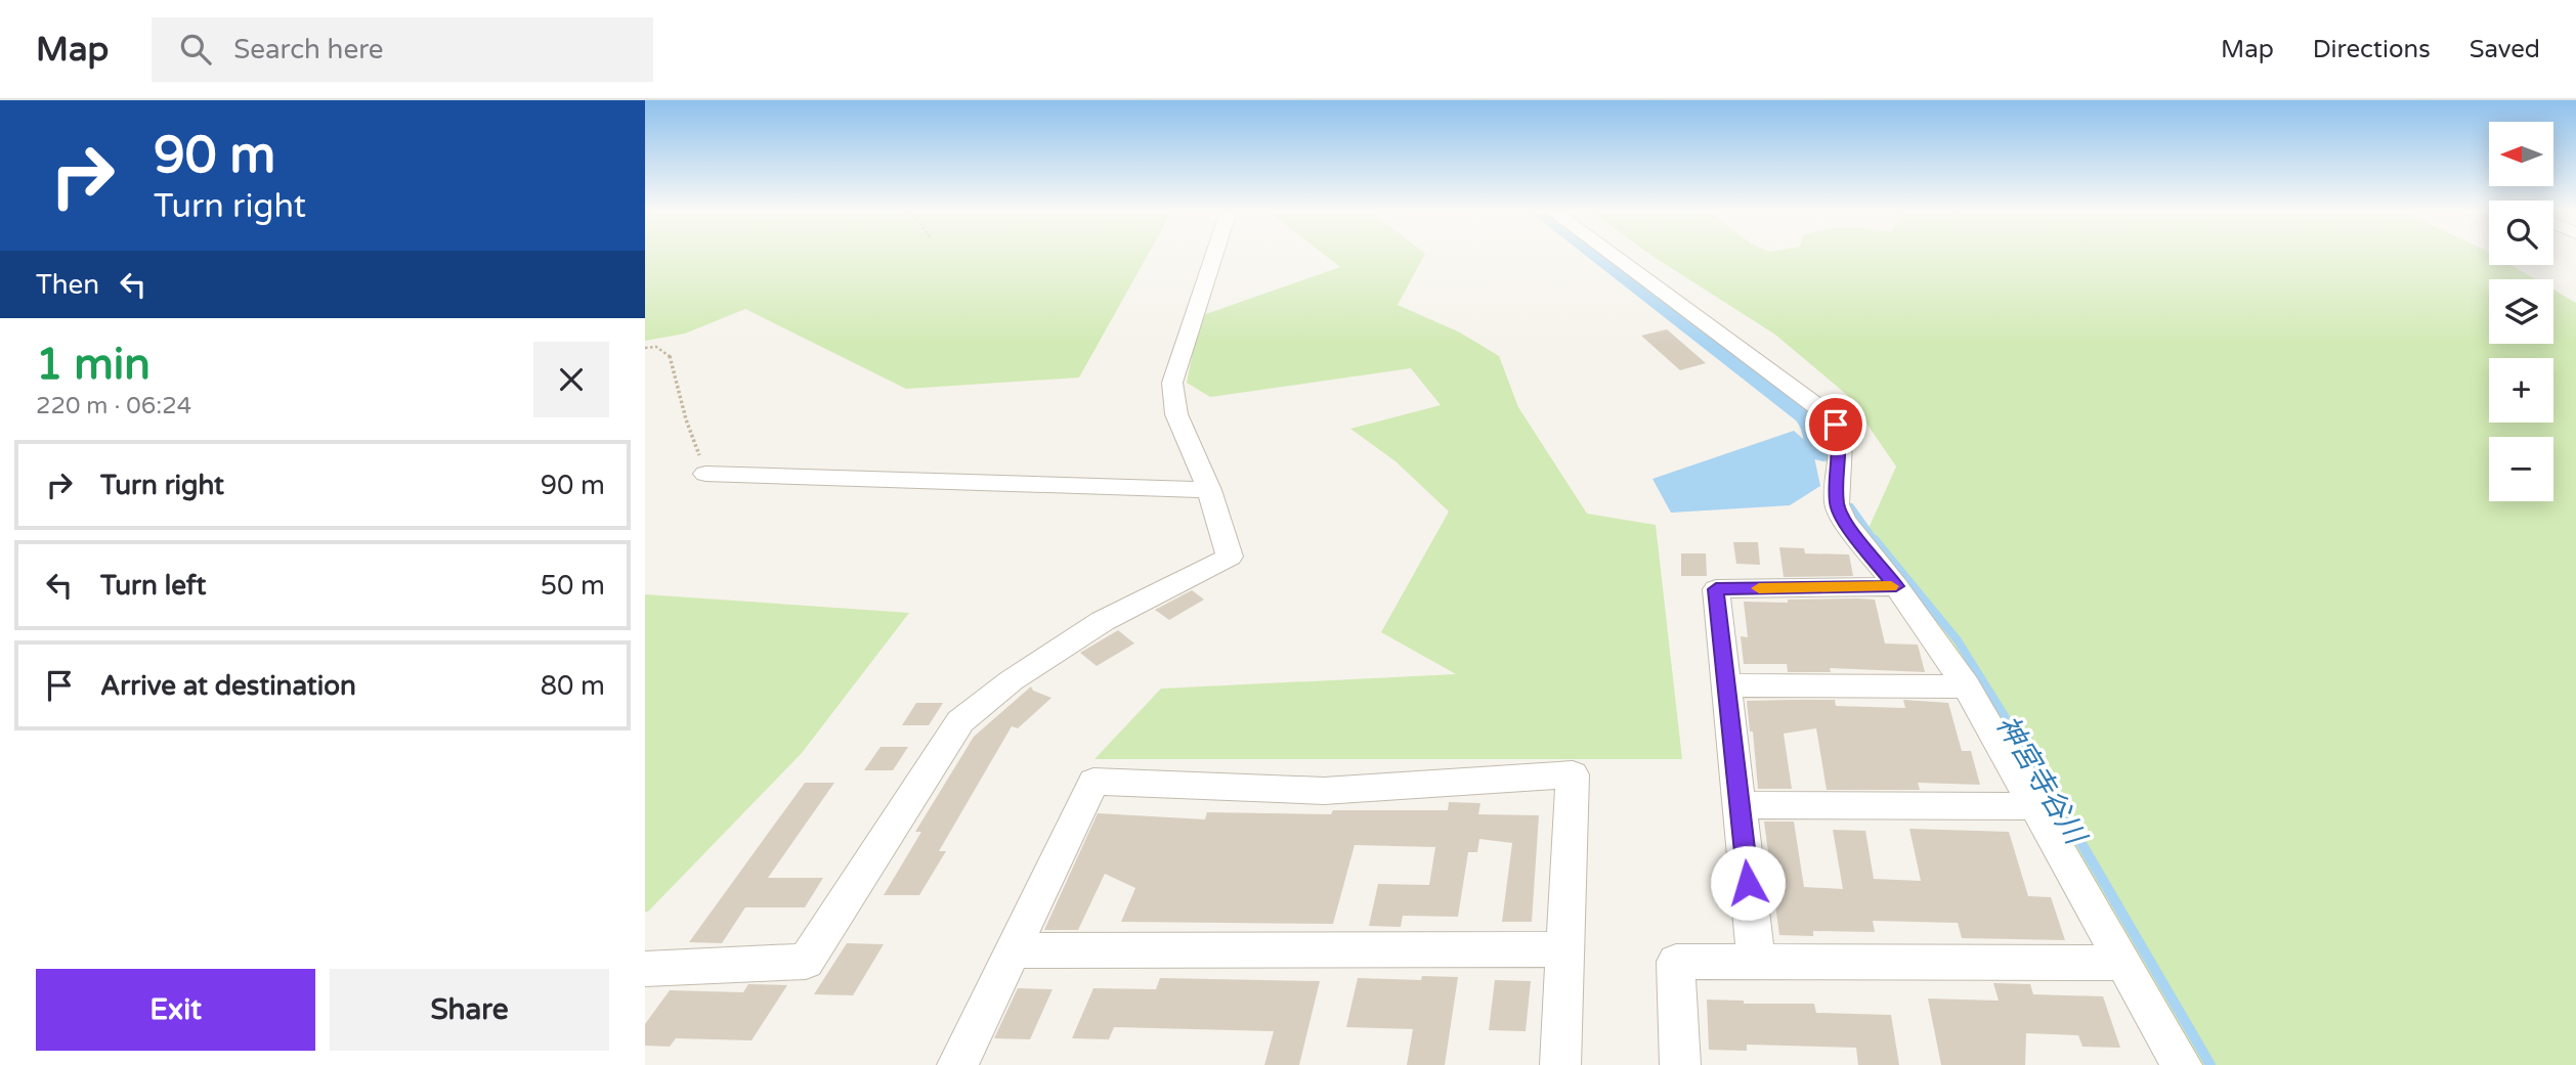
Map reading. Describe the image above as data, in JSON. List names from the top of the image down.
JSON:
{
  "water": ["神宮寺谷川"],
  "north": "left",
  "page": {
    "header": "Map",
    "search": "Search here",
    "nav": ["Map", "Directions", "Saved"],
    "turn": ["90 m", "Turn right"],
    "map_buttons": ["+", "−"],
    "then": "Then",
    "heading": ["1 min", "220 m · 06:24"],
    "list": [
      {
        "name": "Turn right",
        "value": "90 m"
      },
      {
        "name": "Turn left",
        "value": "50 m"
      },
      {
        "name": "Arrive at destination",
        "value": "80 m"
      }
    ],
    "buttons": ["Exit", "Share"]
  }
}
